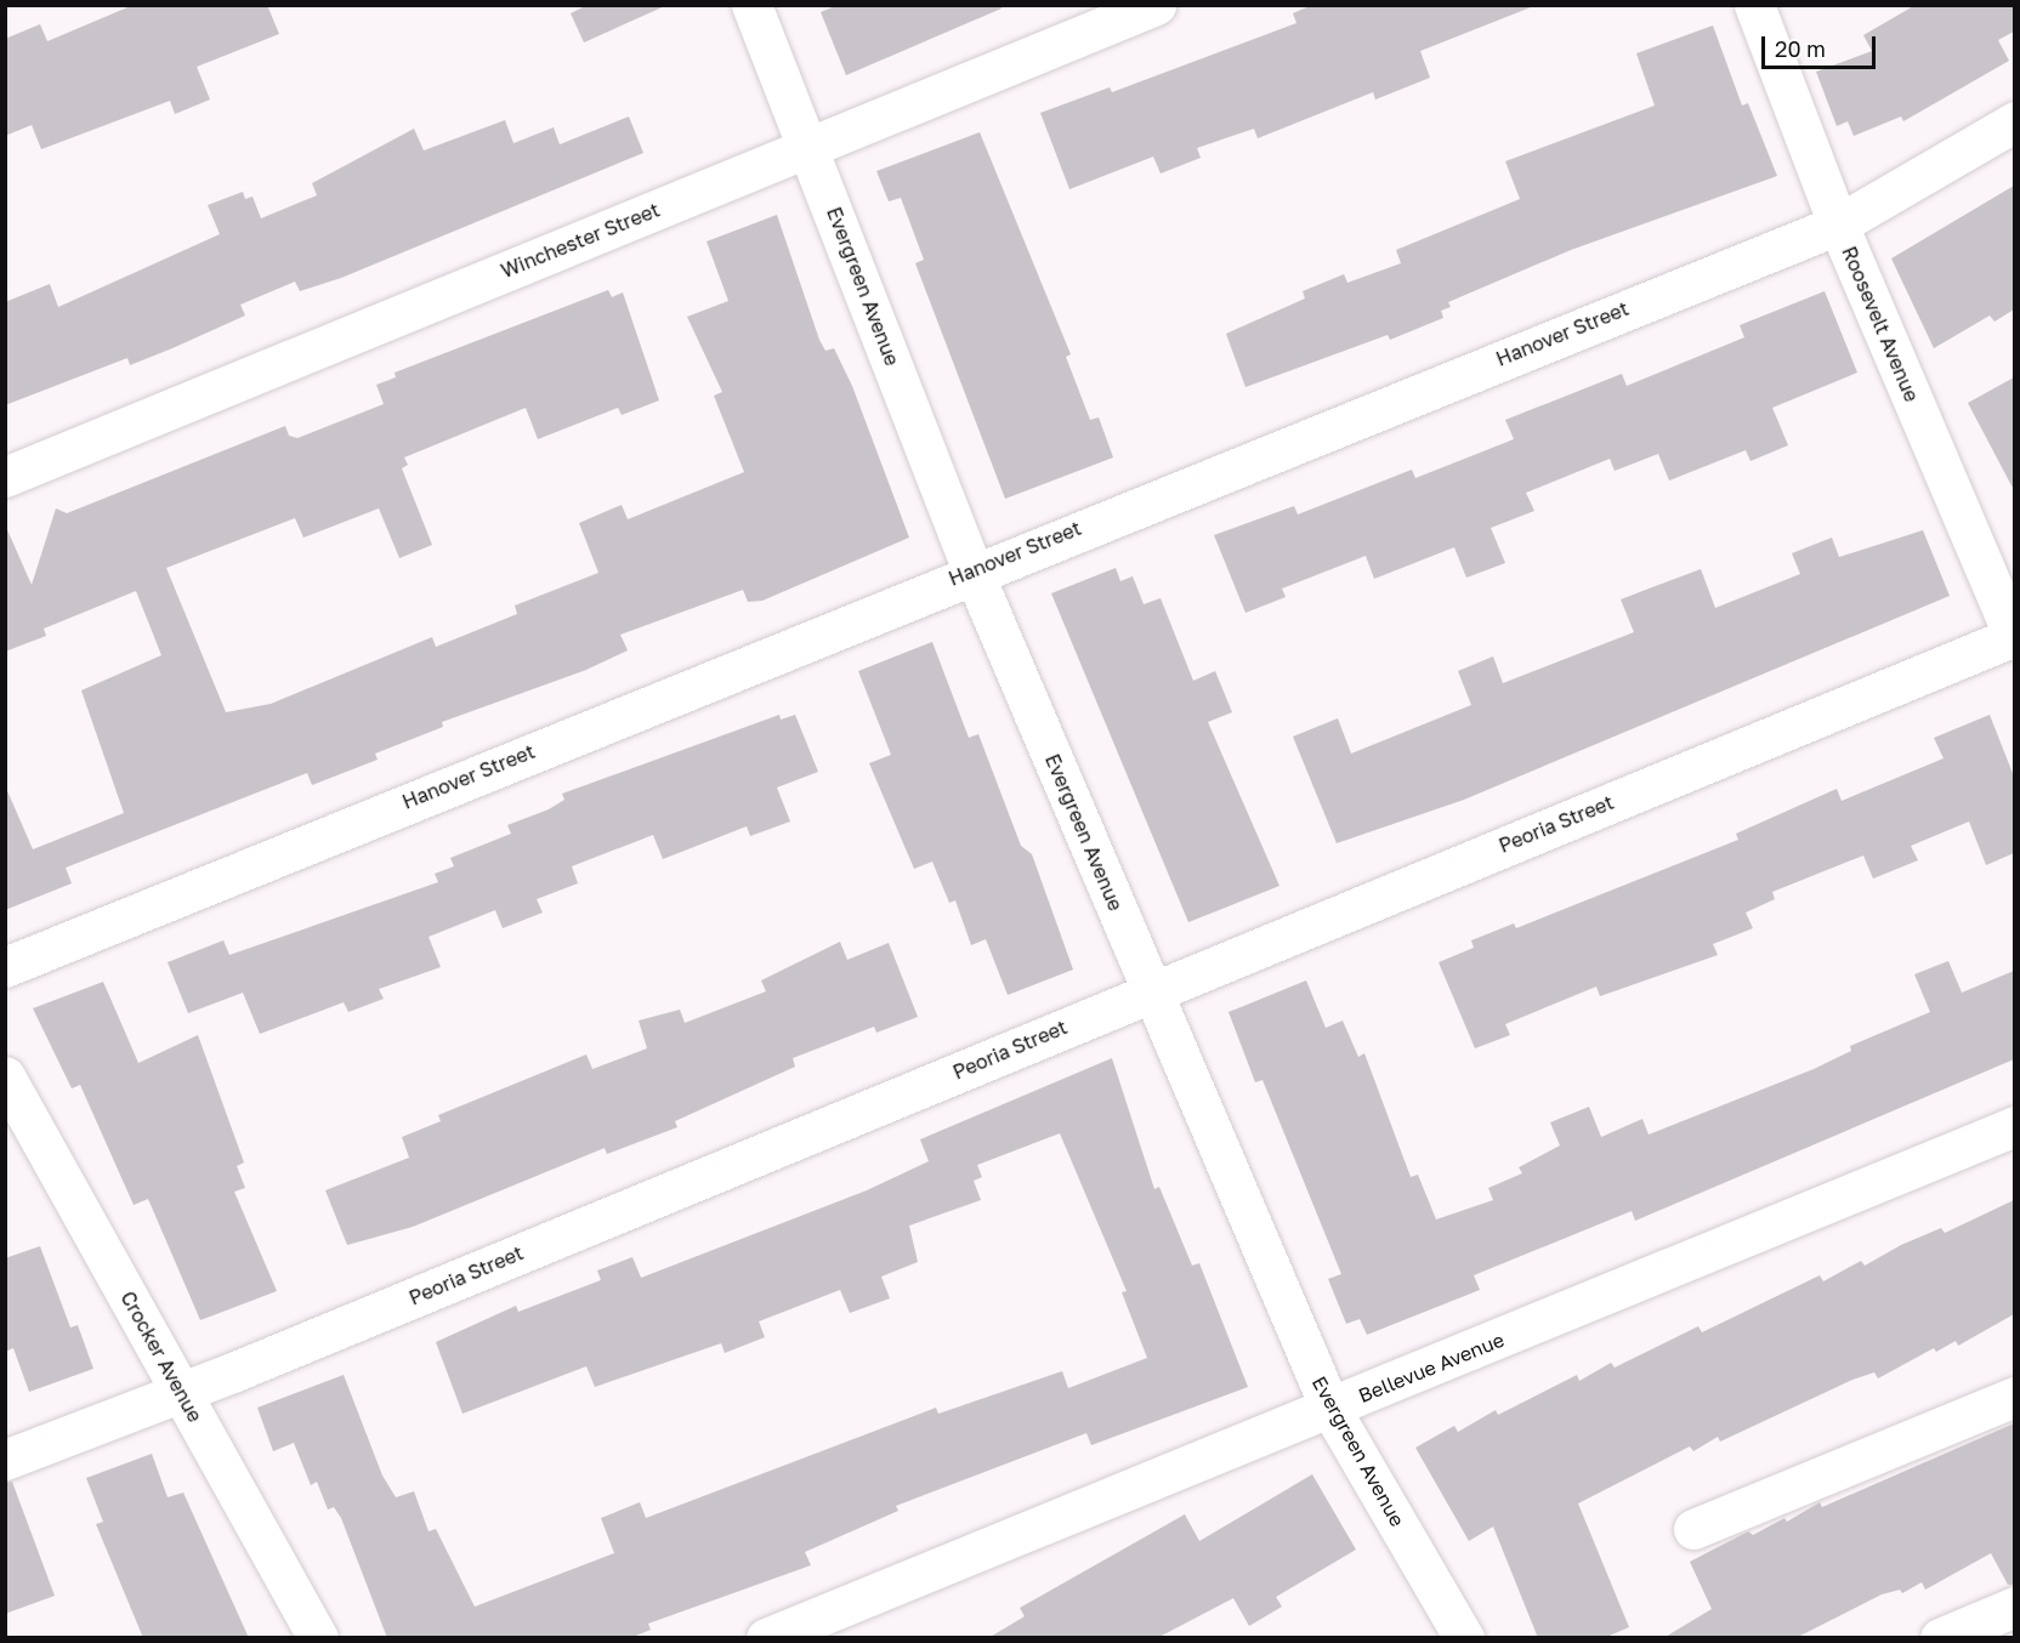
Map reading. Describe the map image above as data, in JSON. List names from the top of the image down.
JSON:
{
  "streets": {
    "street": [
      "Winchester Street",
      "Evergreen Avenue",
      "Roosevelt Avenue",
      "Hanover Street",
      "Peoria Street",
      "Crocker Avenue",
      "Bellevue Avenue"
    ]
  },
  "crossings": [
    ["Winchester Street", "Evergreen Avenue"],
    ["Evergreen Avenue", "Hanover Street"],
    ["Evergreen Avenue", "Peoria Street"],
    ["Evergreen Avenue", "Bellevue Avenue"],
    ["Roosevelt Avenue", "Hanover Street"],
    ["Roosevelt Avenue", "Peoria Street"],
    ["Peoria Street", "Crocker Avenue"]
  ],
  "scale_bar": "20 m"
}
